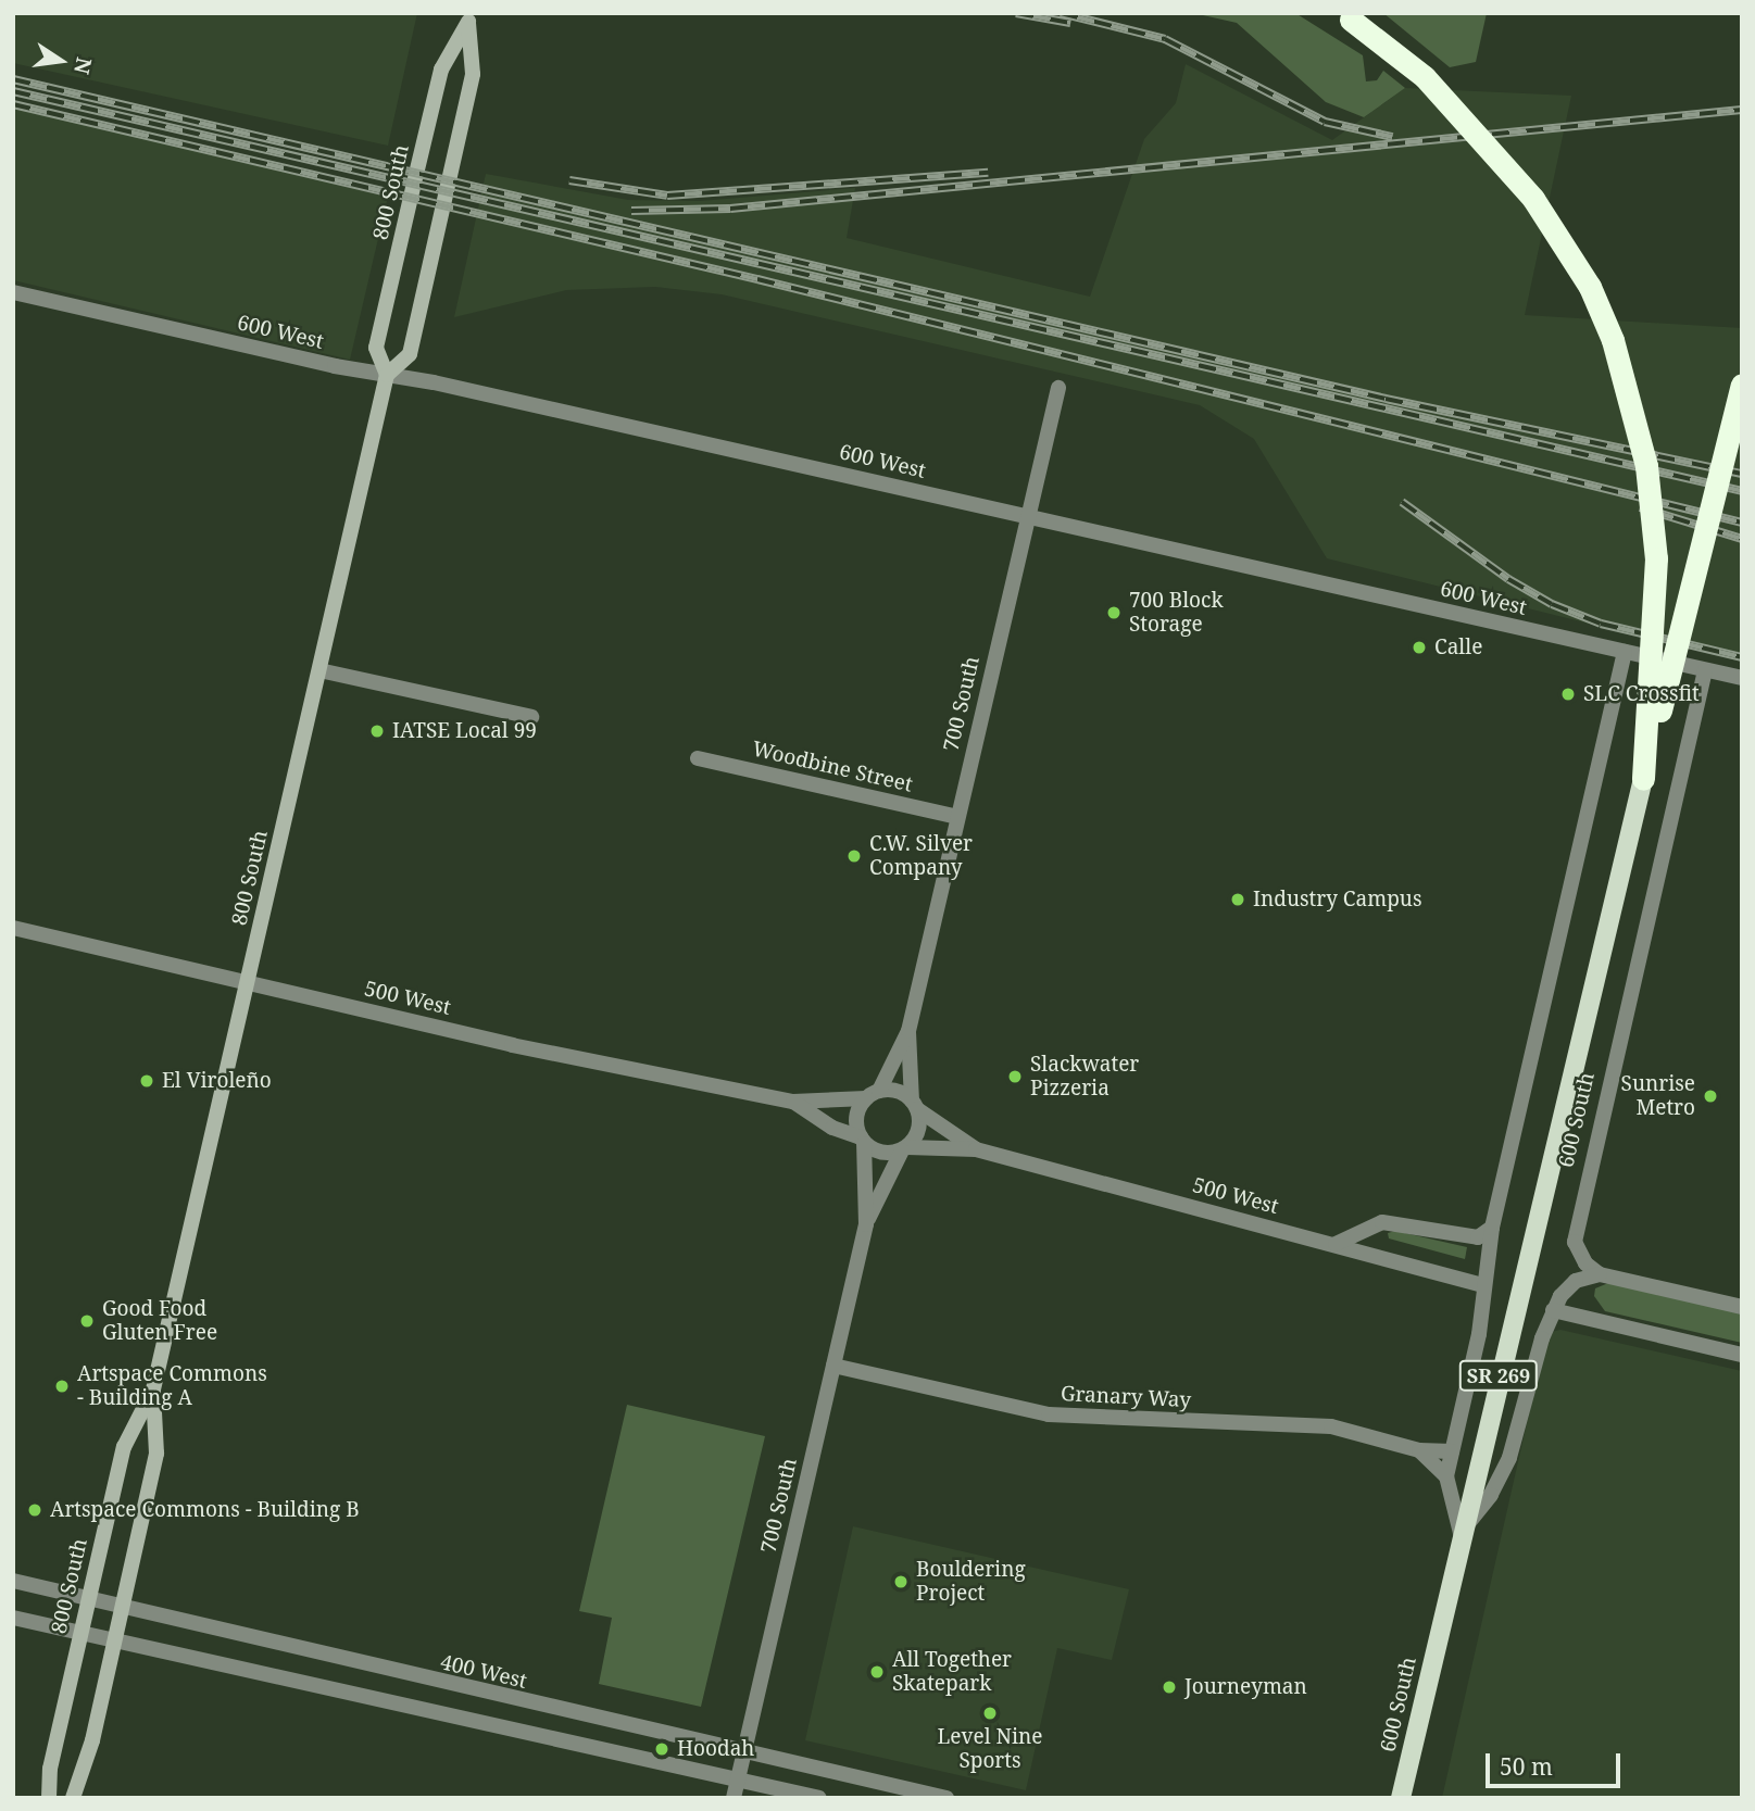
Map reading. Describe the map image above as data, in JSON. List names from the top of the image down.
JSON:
{
  "streets": {
    "main road": ["600 South", "SR 269"],
    "street": [
      "800 South",
      "600 West",
      "700 South",
      "Woodbine Street",
      "500 West",
      "Granary Way",
      "400 West"
    ]
  },
  "crossings": [
    ["800 South", "600 West"],
    ["800 South", "500 West"],
    ["800 South", "400 West"],
    ["600 West", "700 South"],
    ["600 West", "600 South"],
    ["700 South", "Woodbine Street"],
    ["700 South", "500 West"],
    ["700 South", "Granary Way"],
    ["700 South", "400 West"],
    ["500 West", "600 South"],
    ["600 South", "Granary Way"]
  ],
  "places": [
    "700 Block Storage",
    "Calle",
    "SLC Crossfit",
    "IATSE Local 99",
    "C.W. Silver Company",
    "Industry Campus",
    "Slackwater Pizzeria",
    "El Viroleño",
    "Sunrise Metro",
    "Good Food Gluten Free",
    "Artspace Commons - Building A",
    "Artspace Commons - Building B",
    "Bouldering Project",
    "All Together Skatepark",
    "Journeyman",
    "Level Nine Sports",
    "Hoodah"
  ],
  "scale_bar": "50 m",
  "north": "right"
}
